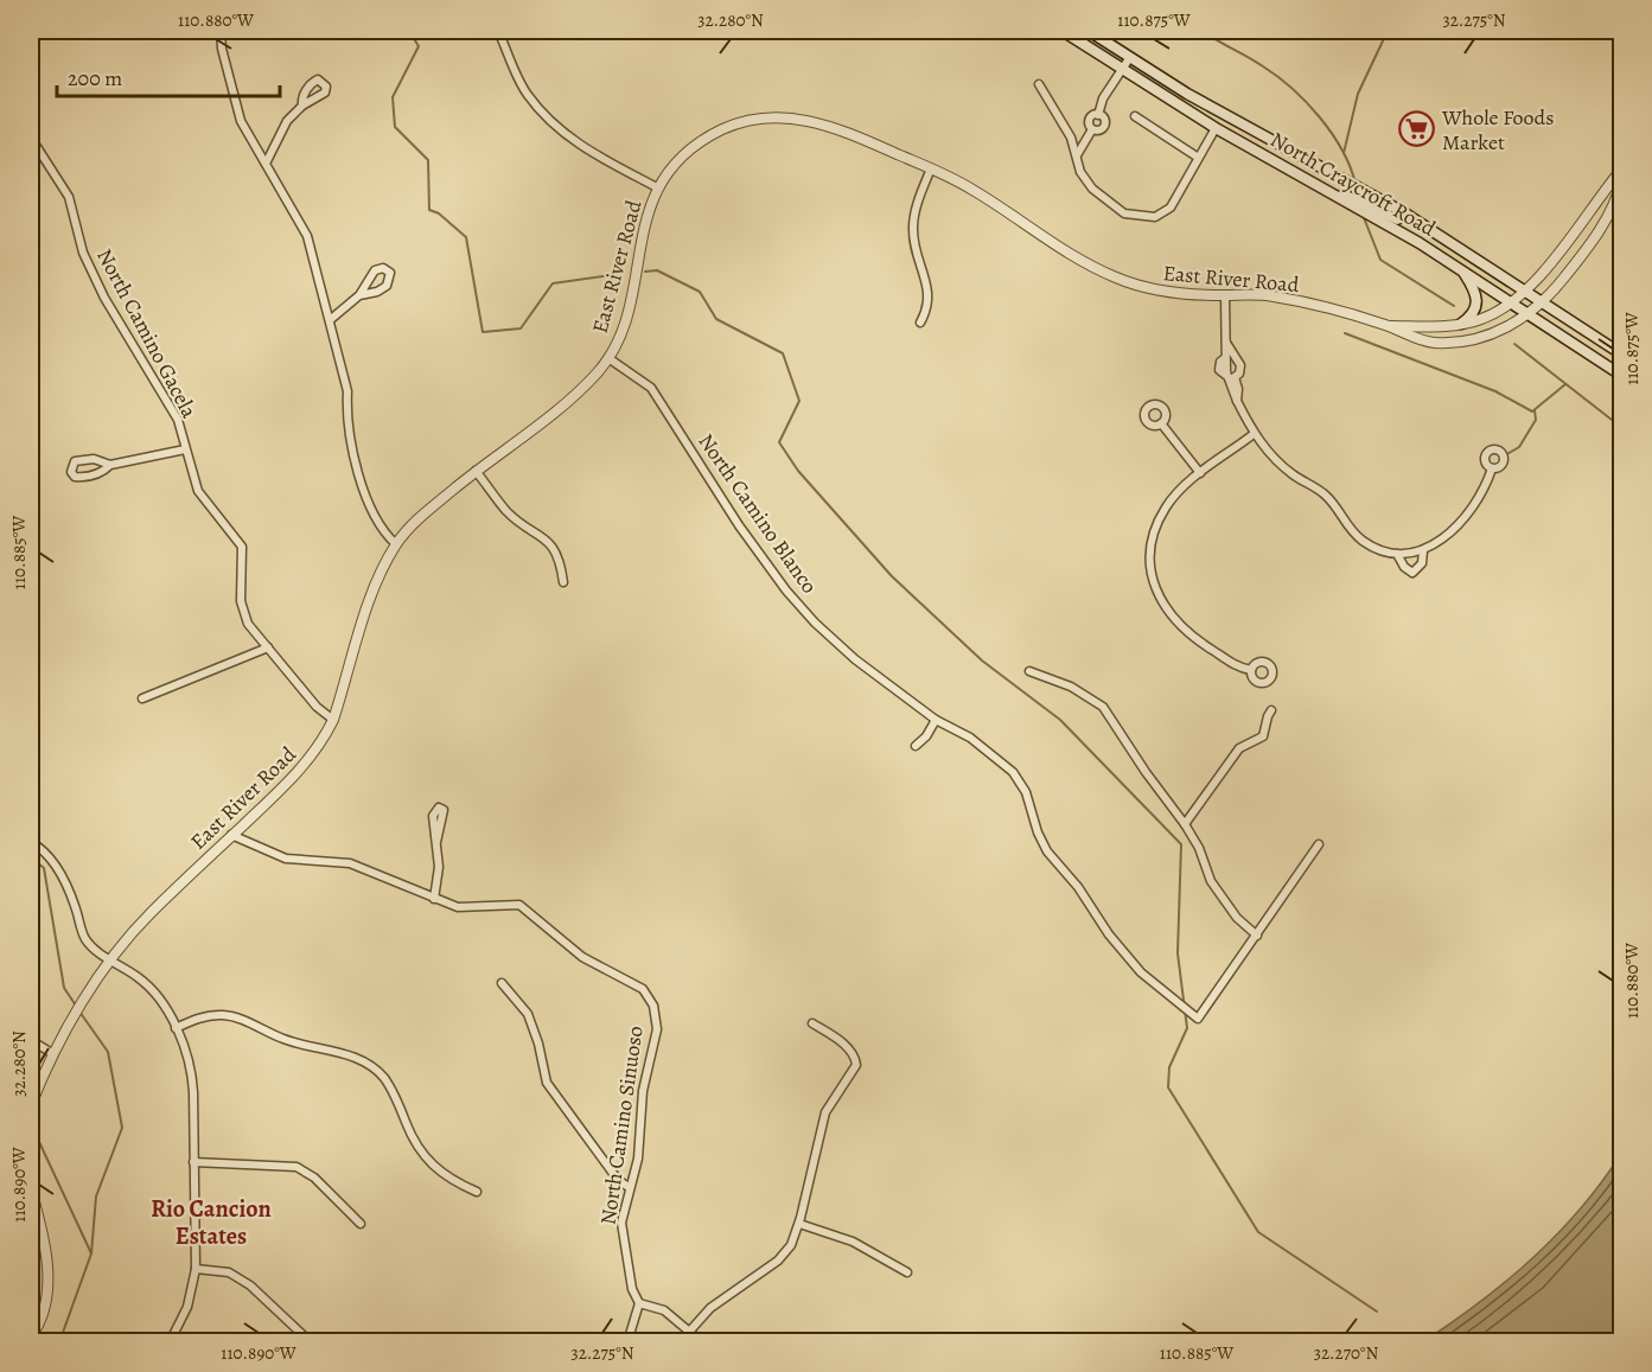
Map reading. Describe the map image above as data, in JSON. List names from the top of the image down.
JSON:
{
  "streets": {
    "main road": ["North Craycroft Road"],
    "street": [
      "East River Road",
      "North Camino Gacela",
      "North Camino Blanco",
      "North Camino Sinuoso"
    ]
  },
  "crossings": [
    ["North Craycroft Road", "East River Road"],
    ["East River Road", "North Camino Gacela"],
    ["East River Road", "North Camino Blanco"],
    ["East River Road", "North Camino Sinuoso"]
  ],
  "districts": ["Rio Cancion Estates"],
  "places": {
    "supermarket": ["Whole Foods Market"]
  },
  "scale_bar": "200 m",
  "coordinates": [
    "110.880°W",
    "32.280°N",
    "110.875°W",
    "32.275°N",
    "110.885°W",
    "110.890°W",
    "32.270°N"
  ]
}
